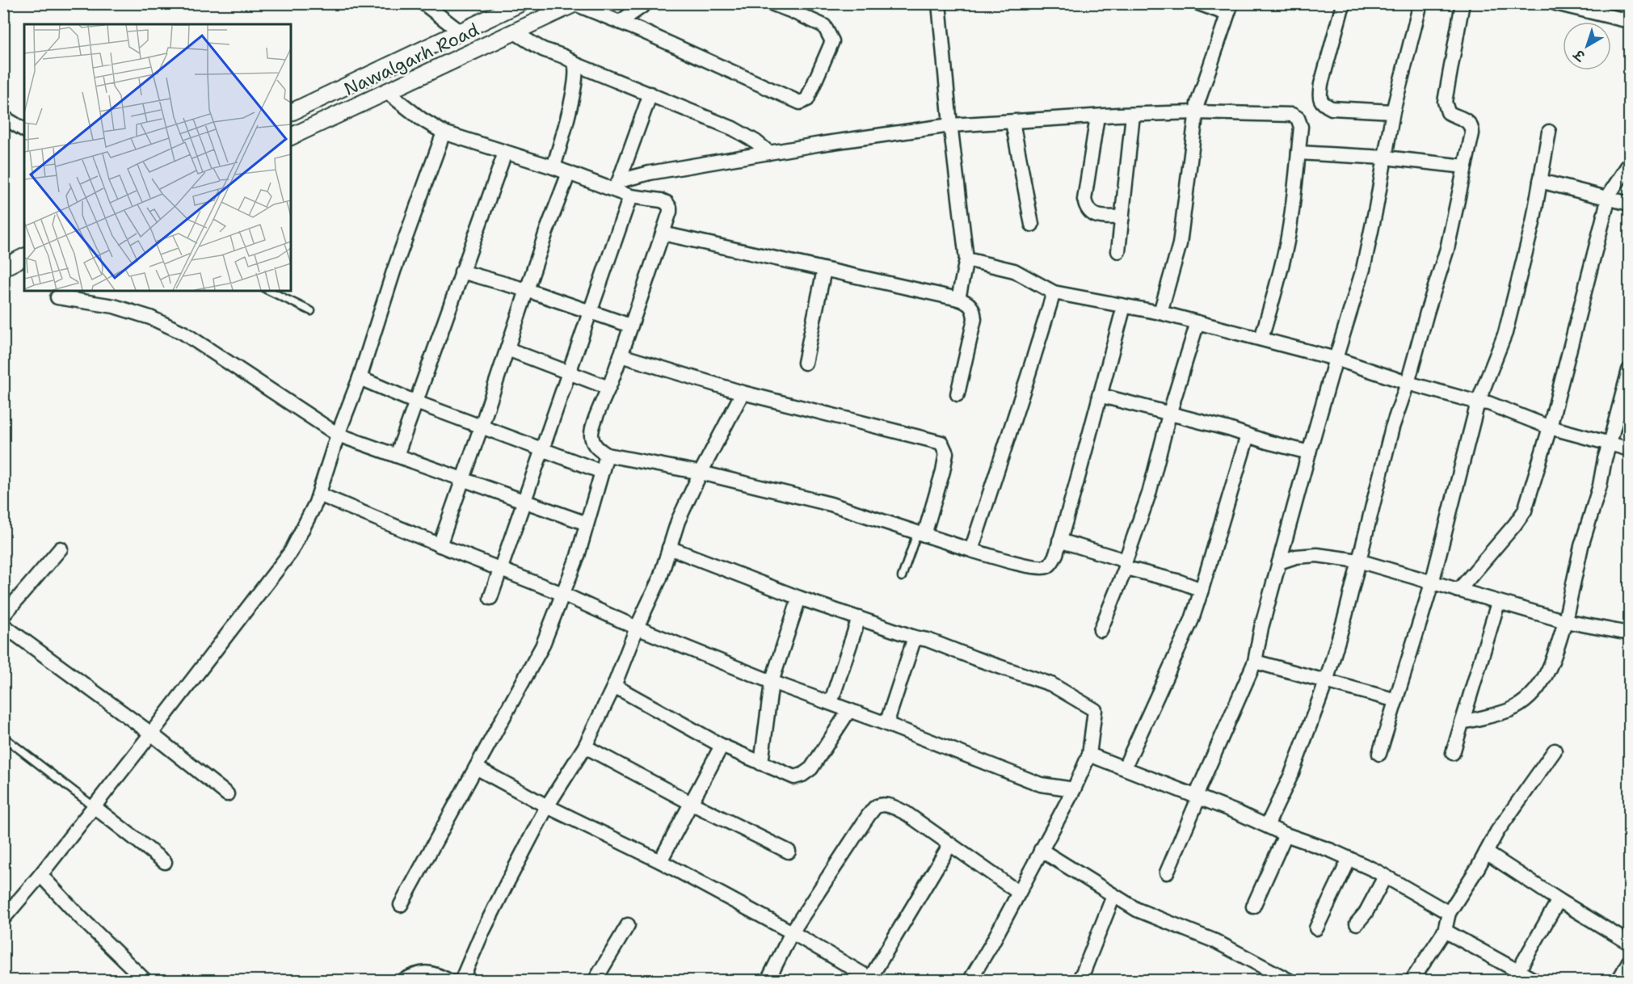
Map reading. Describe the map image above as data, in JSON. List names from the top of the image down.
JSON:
{
  "streets": {
    "street": ["Nawalgarh Road"]
  },
  "north": "bottom left"
}
